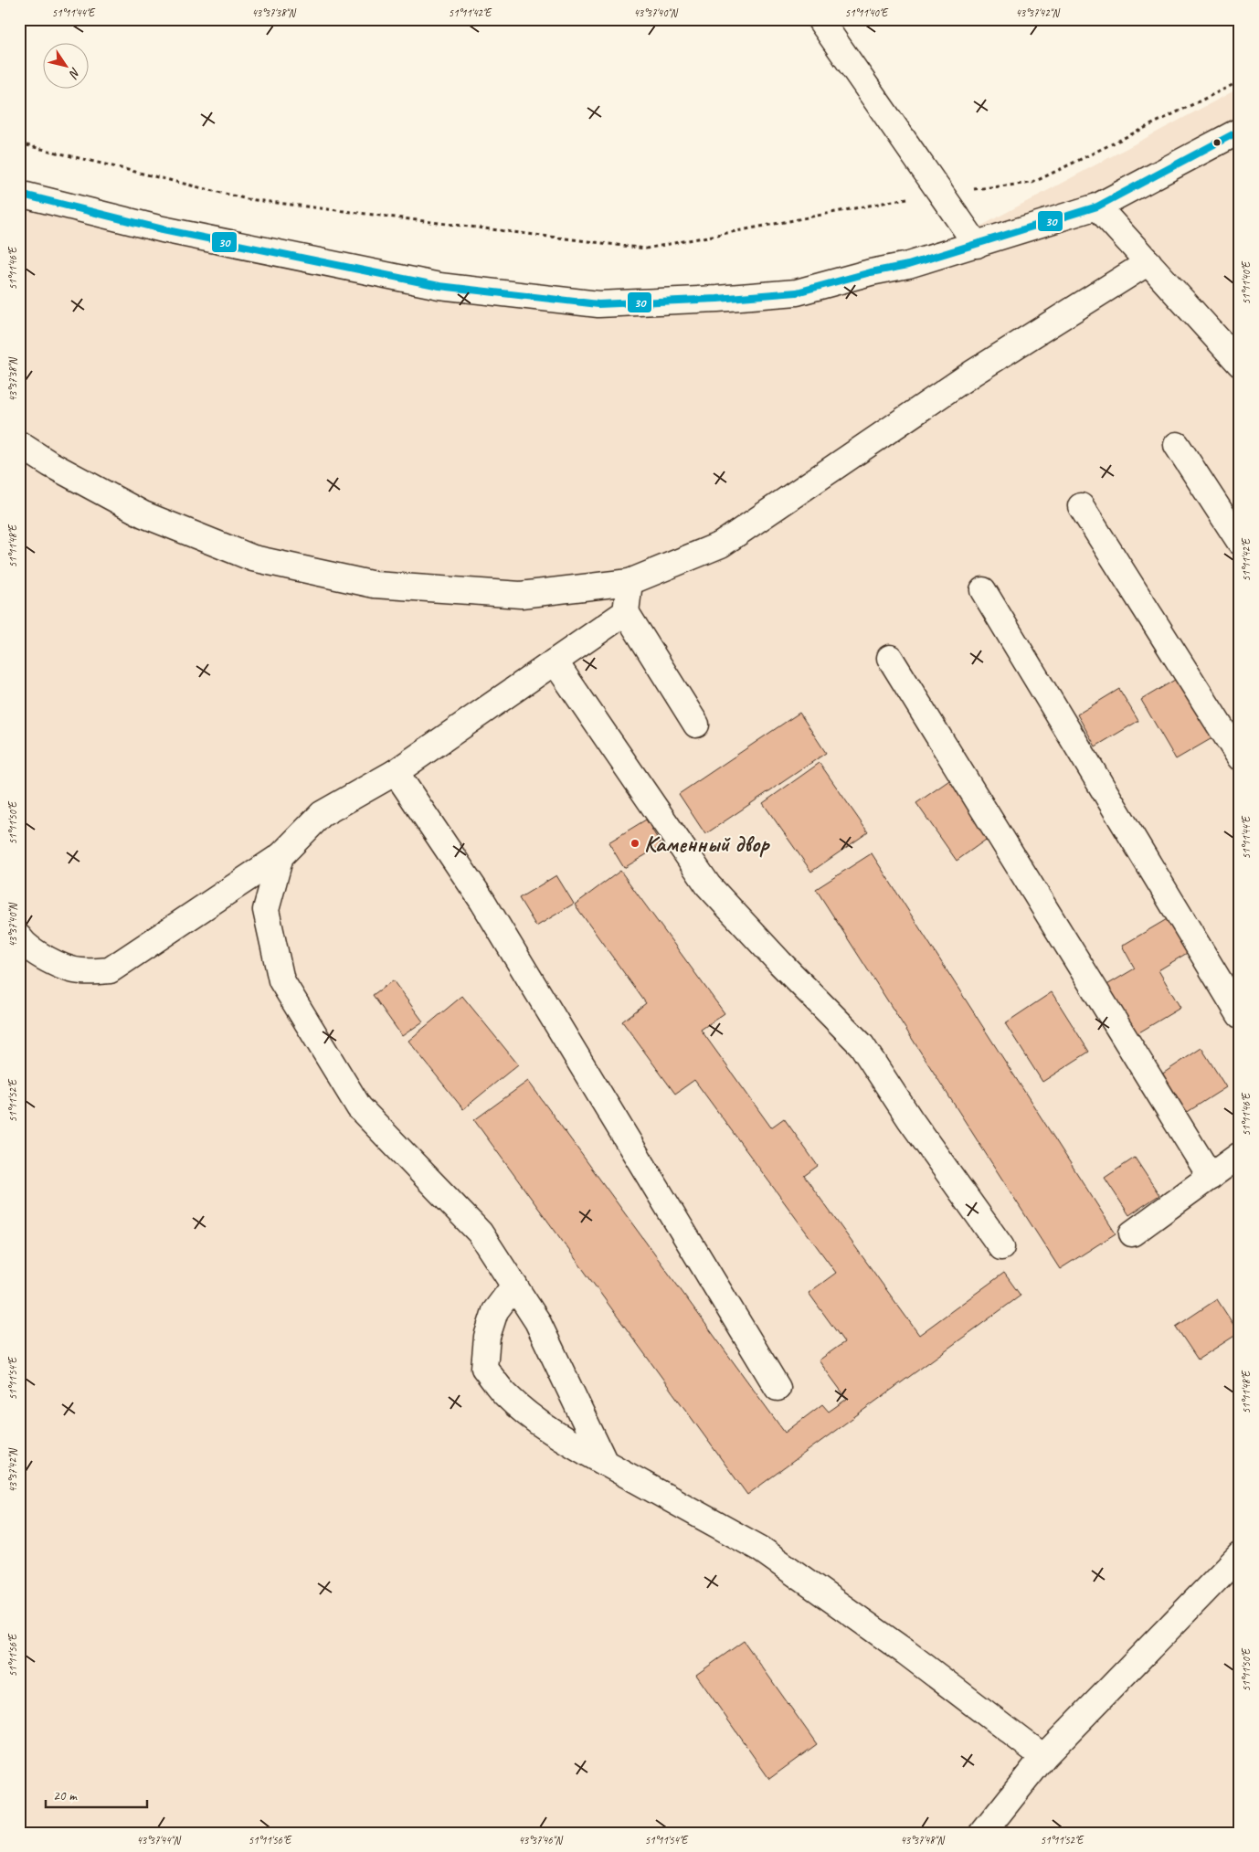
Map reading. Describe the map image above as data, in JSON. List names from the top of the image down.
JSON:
{
  "places": ["Каменный двор"],
  "lines": ["transit line 30"],
  "scale_bar": "20 m",
  "north": "bottom right",
  "coordinates": [
    "51°11'44\"E",
    "43°37'38\"N",
    "51°11'42\"E",
    "43°37'40\"N",
    "51°11'40\"E",
    "43°37'42\"N",
    "51°11'46\"E",
    "51°11'48\"E",
    "51°11'50\"E",
    "51°11'52\"E",
    "51°11'54\"E",
    "51°11'56\"E",
    "43°37'44\"N",
    "43°37'46\"N",
    "43°37'48\"N"
  ]
}
